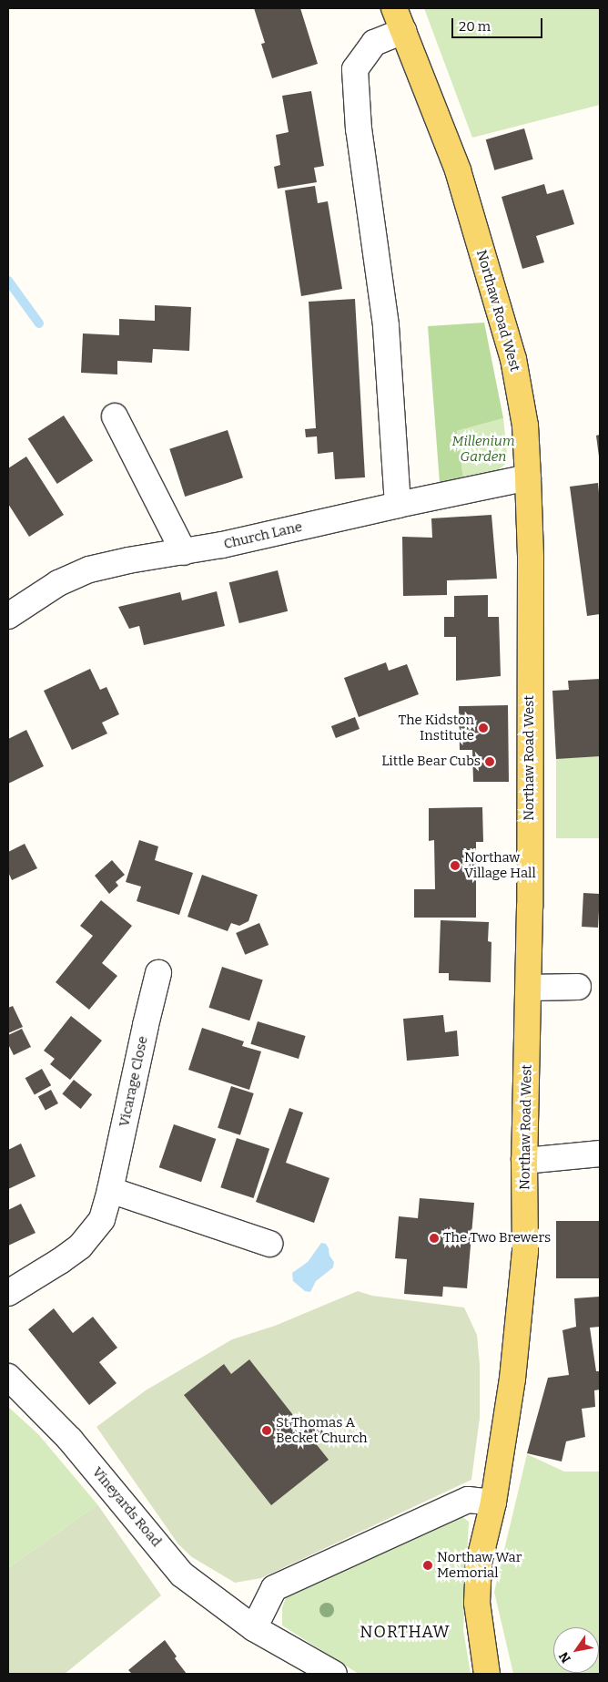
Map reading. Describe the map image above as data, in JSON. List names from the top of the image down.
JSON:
{
  "streets": {
    "main road": ["Northaw Road West"],
    "street": ["Church Lane", "Vicarage Close", "Vineyards Road"]
  },
  "crossings": [
    ["Northaw Road West", "Church Lane"]
  ],
  "districts": ["NORTHAW"],
  "parks": ["Millenium Garden"],
  "places": [
    "The Kidston Institute",
    "Little Bear Cubs",
    "Northaw Village Hall",
    "The Two Brewers",
    "St Thomas A Becket Church",
    "Northaw War Memorial"
  ],
  "scale_bar": "20 m",
  "north": "bottom left"
}
